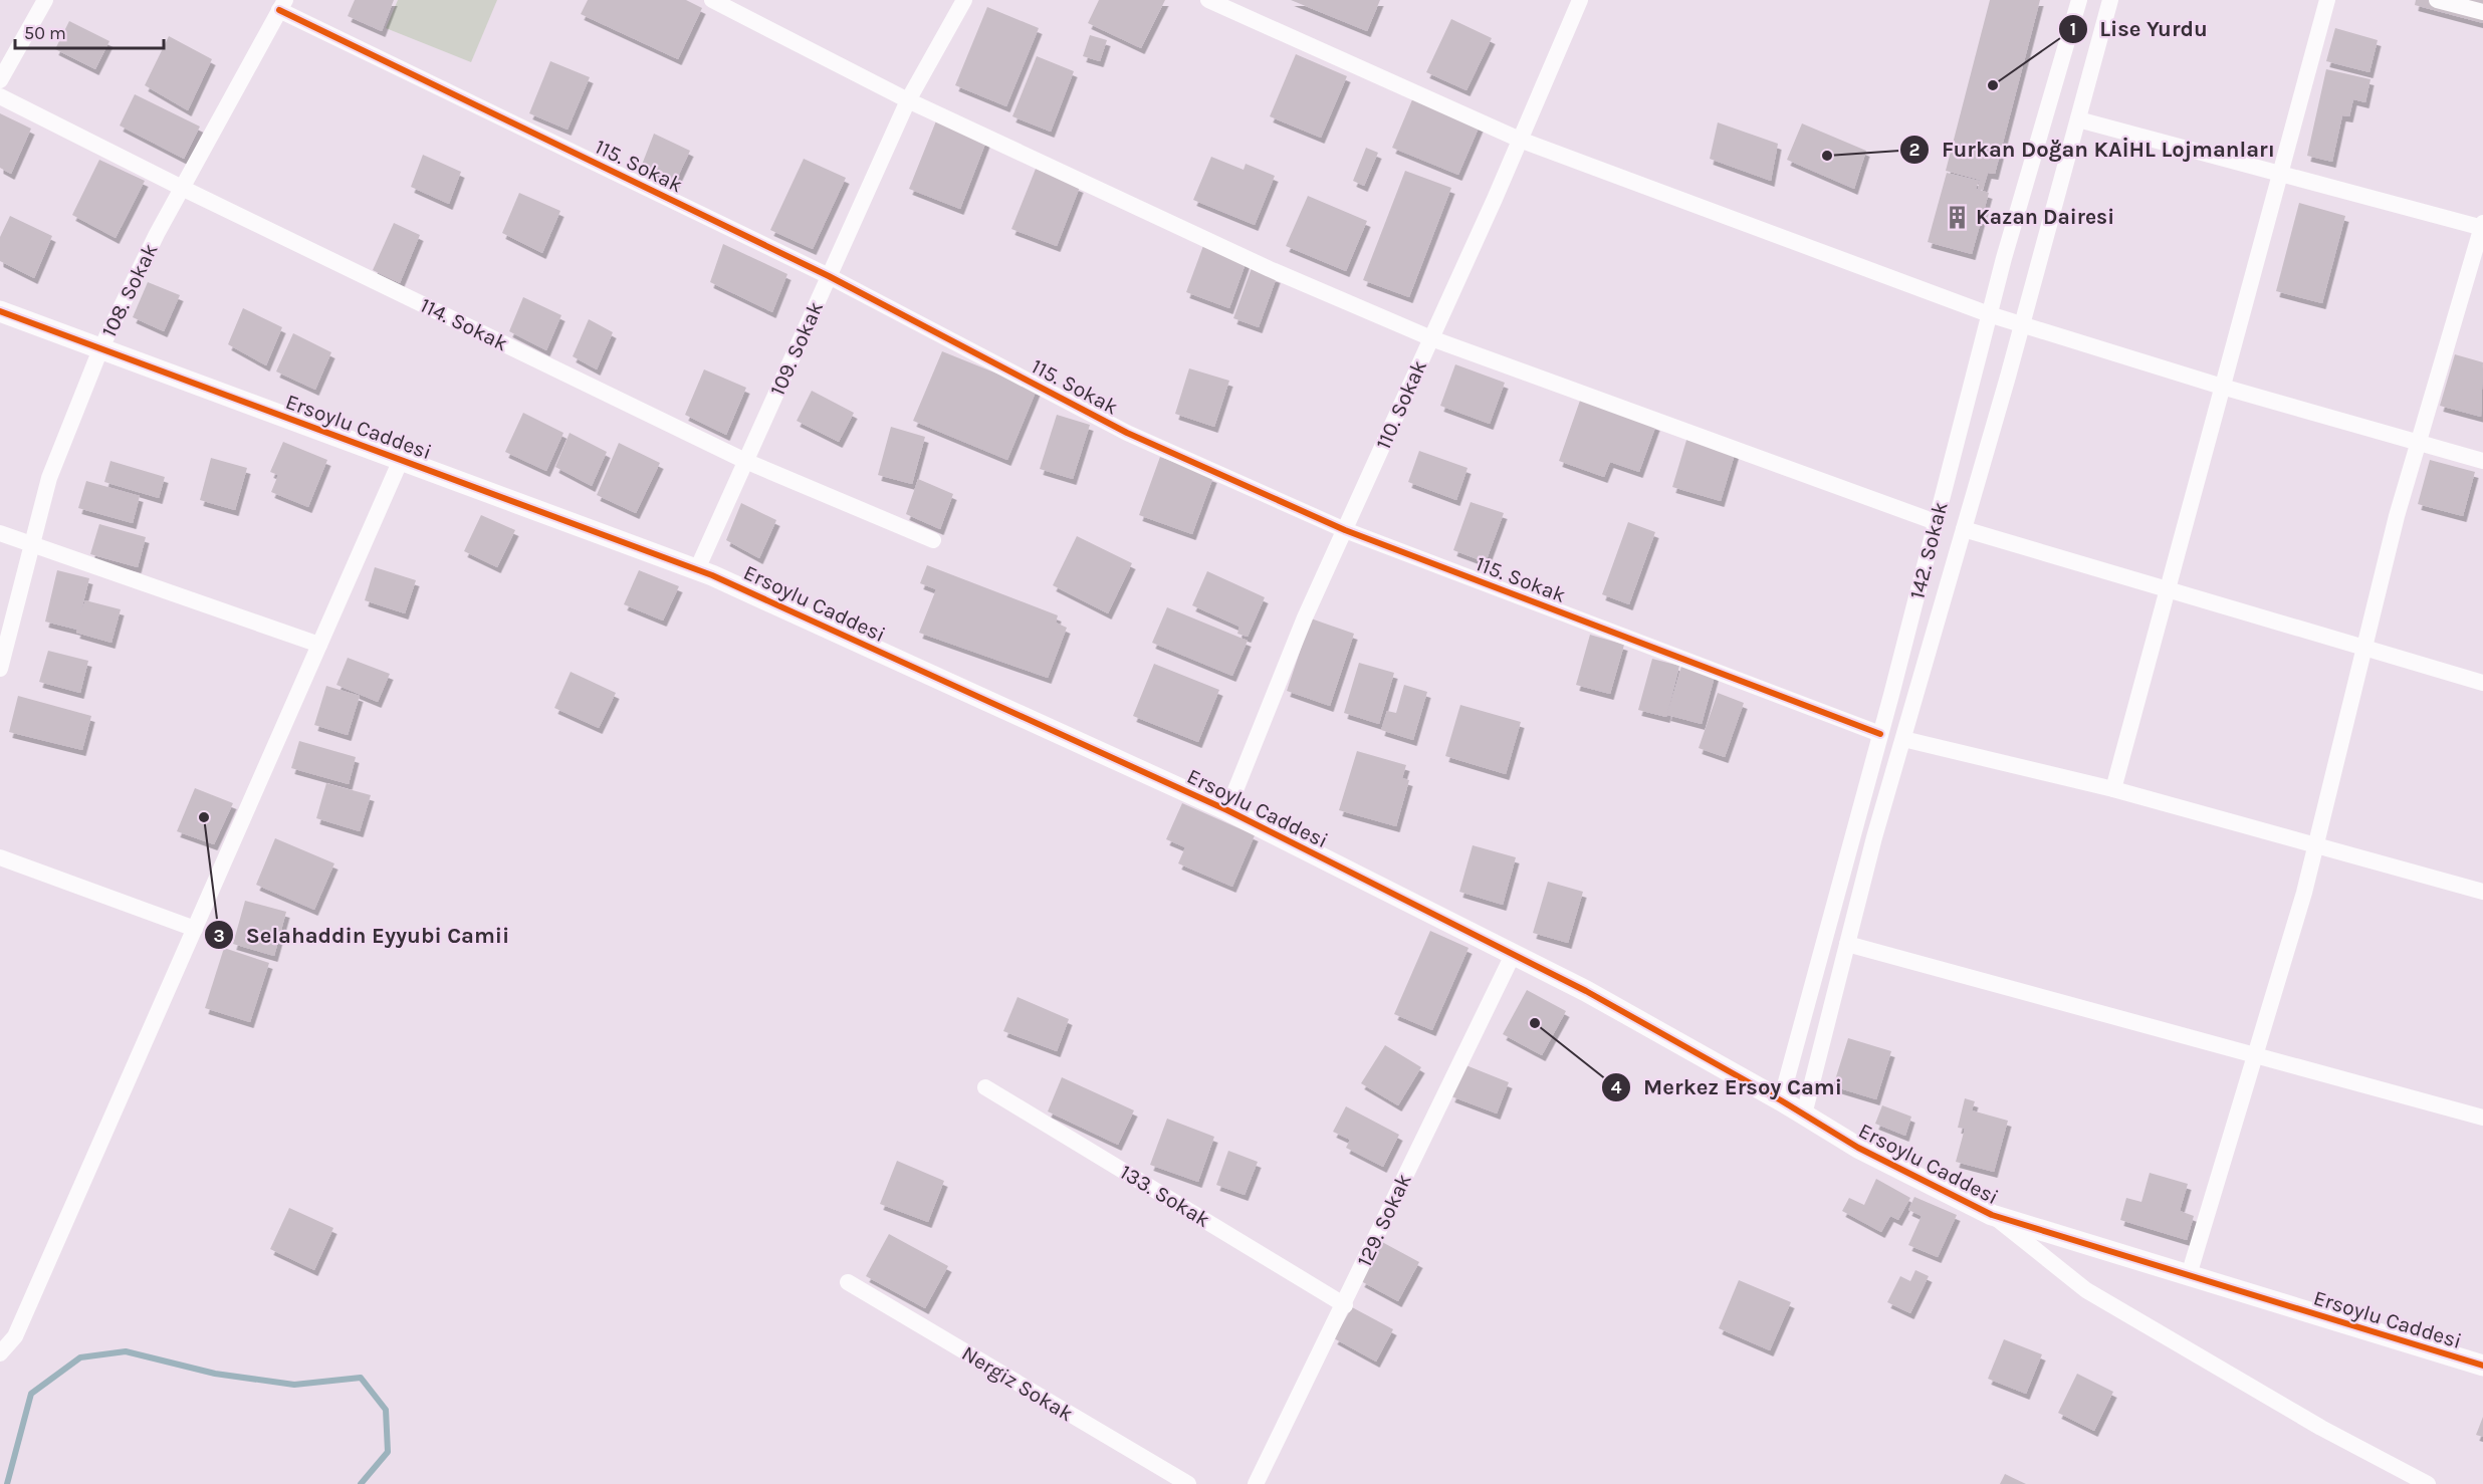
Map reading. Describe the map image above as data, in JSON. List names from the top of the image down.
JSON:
{
  "streets": {
    "street": [
      "115. Sokak",
      "108. Sokak",
      "114. Sokak",
      "109. Sokak",
      "110. Sokak",
      "Ersoylu Caddesi",
      "142. Sokak",
      "133. Sokak",
      "129. Sokak",
      "Nergiz Sokak"
    ]
  },
  "crossings": [
    ["115. Sokak", "108. Sokak"],
    ["115. Sokak", "109. Sokak"],
    ["115. Sokak", "110. Sokak"],
    ["115. Sokak", "142. Sokak"],
    ["108. Sokak", "114. Sokak"],
    ["108. Sokak", "Ersoylu Caddesi"],
    ["114. Sokak", "109. Sokak"],
    ["109. Sokak", "Ersoylu Caddesi"],
    ["110. Sokak", "Ersoylu Caddesi"],
    ["Ersoylu Caddesi", "142. Sokak"],
    ["Ersoylu Caddesi", "129. Sokak"],
    ["133. Sokak", "129. Sokak"]
  ],
  "places": {
    "other": [
      "Lise Yurdu",
      "Furkan Doğan KAİHL Lojmanları",
      "Selahaddin Eyyubi Camii",
      "Merkez Ersoy Cami"
    ],
    "building": ["Kazan Dairesi"]
  },
  "scale_bar": "50 m"
}
